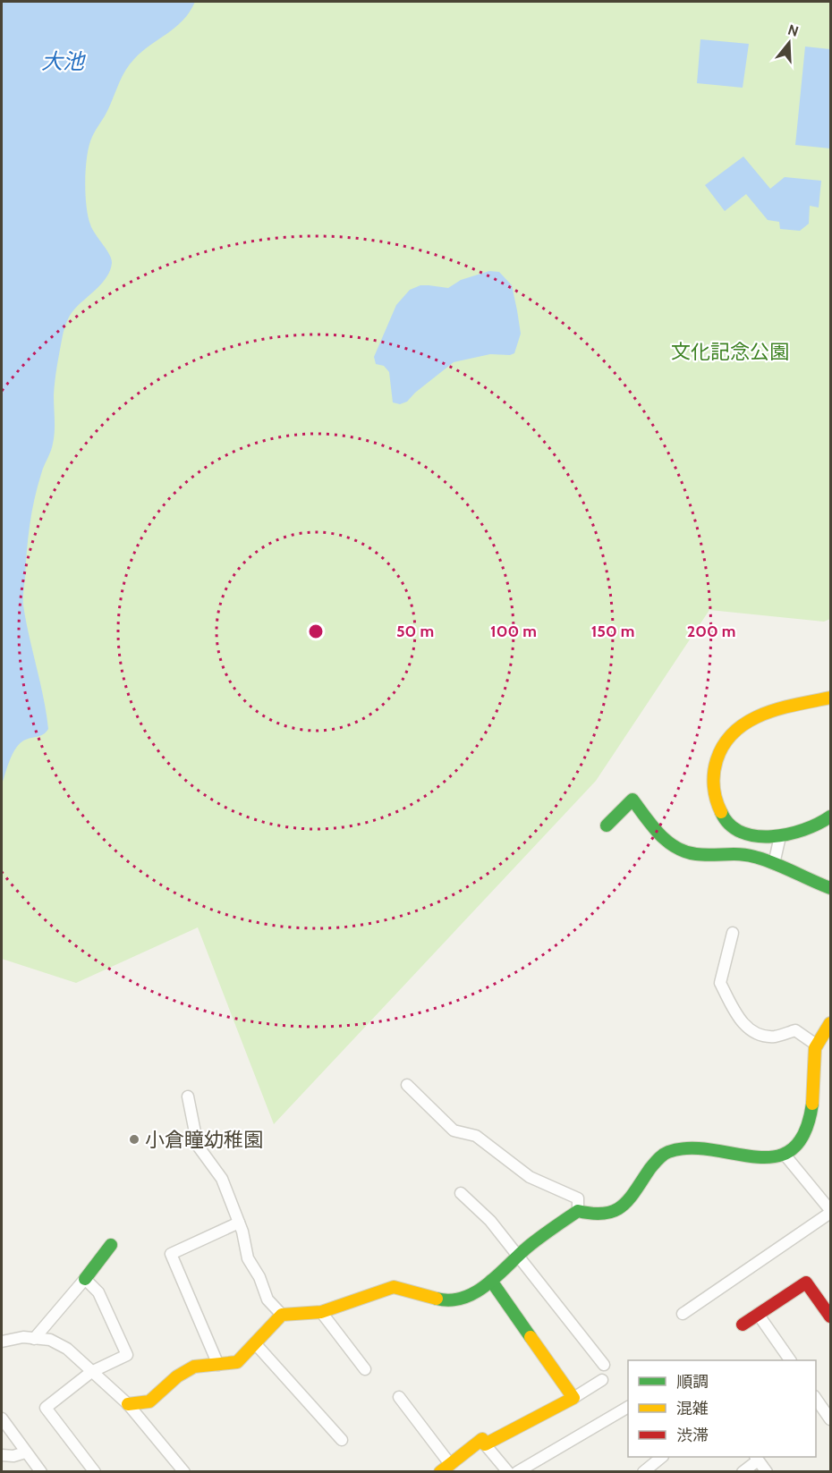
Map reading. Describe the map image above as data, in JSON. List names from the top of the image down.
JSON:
{
  "water": ["大池"],
  "parks": ["文化記念公園"],
  "places": ["小倉瞳幼稚園"],
  "legend": ["順調", "混雑", "渋滞"],
  "north": "top",
  "rings": [
    "50 m",
    "100 m",
    "150 m",
    "200 m"
  ]
}
